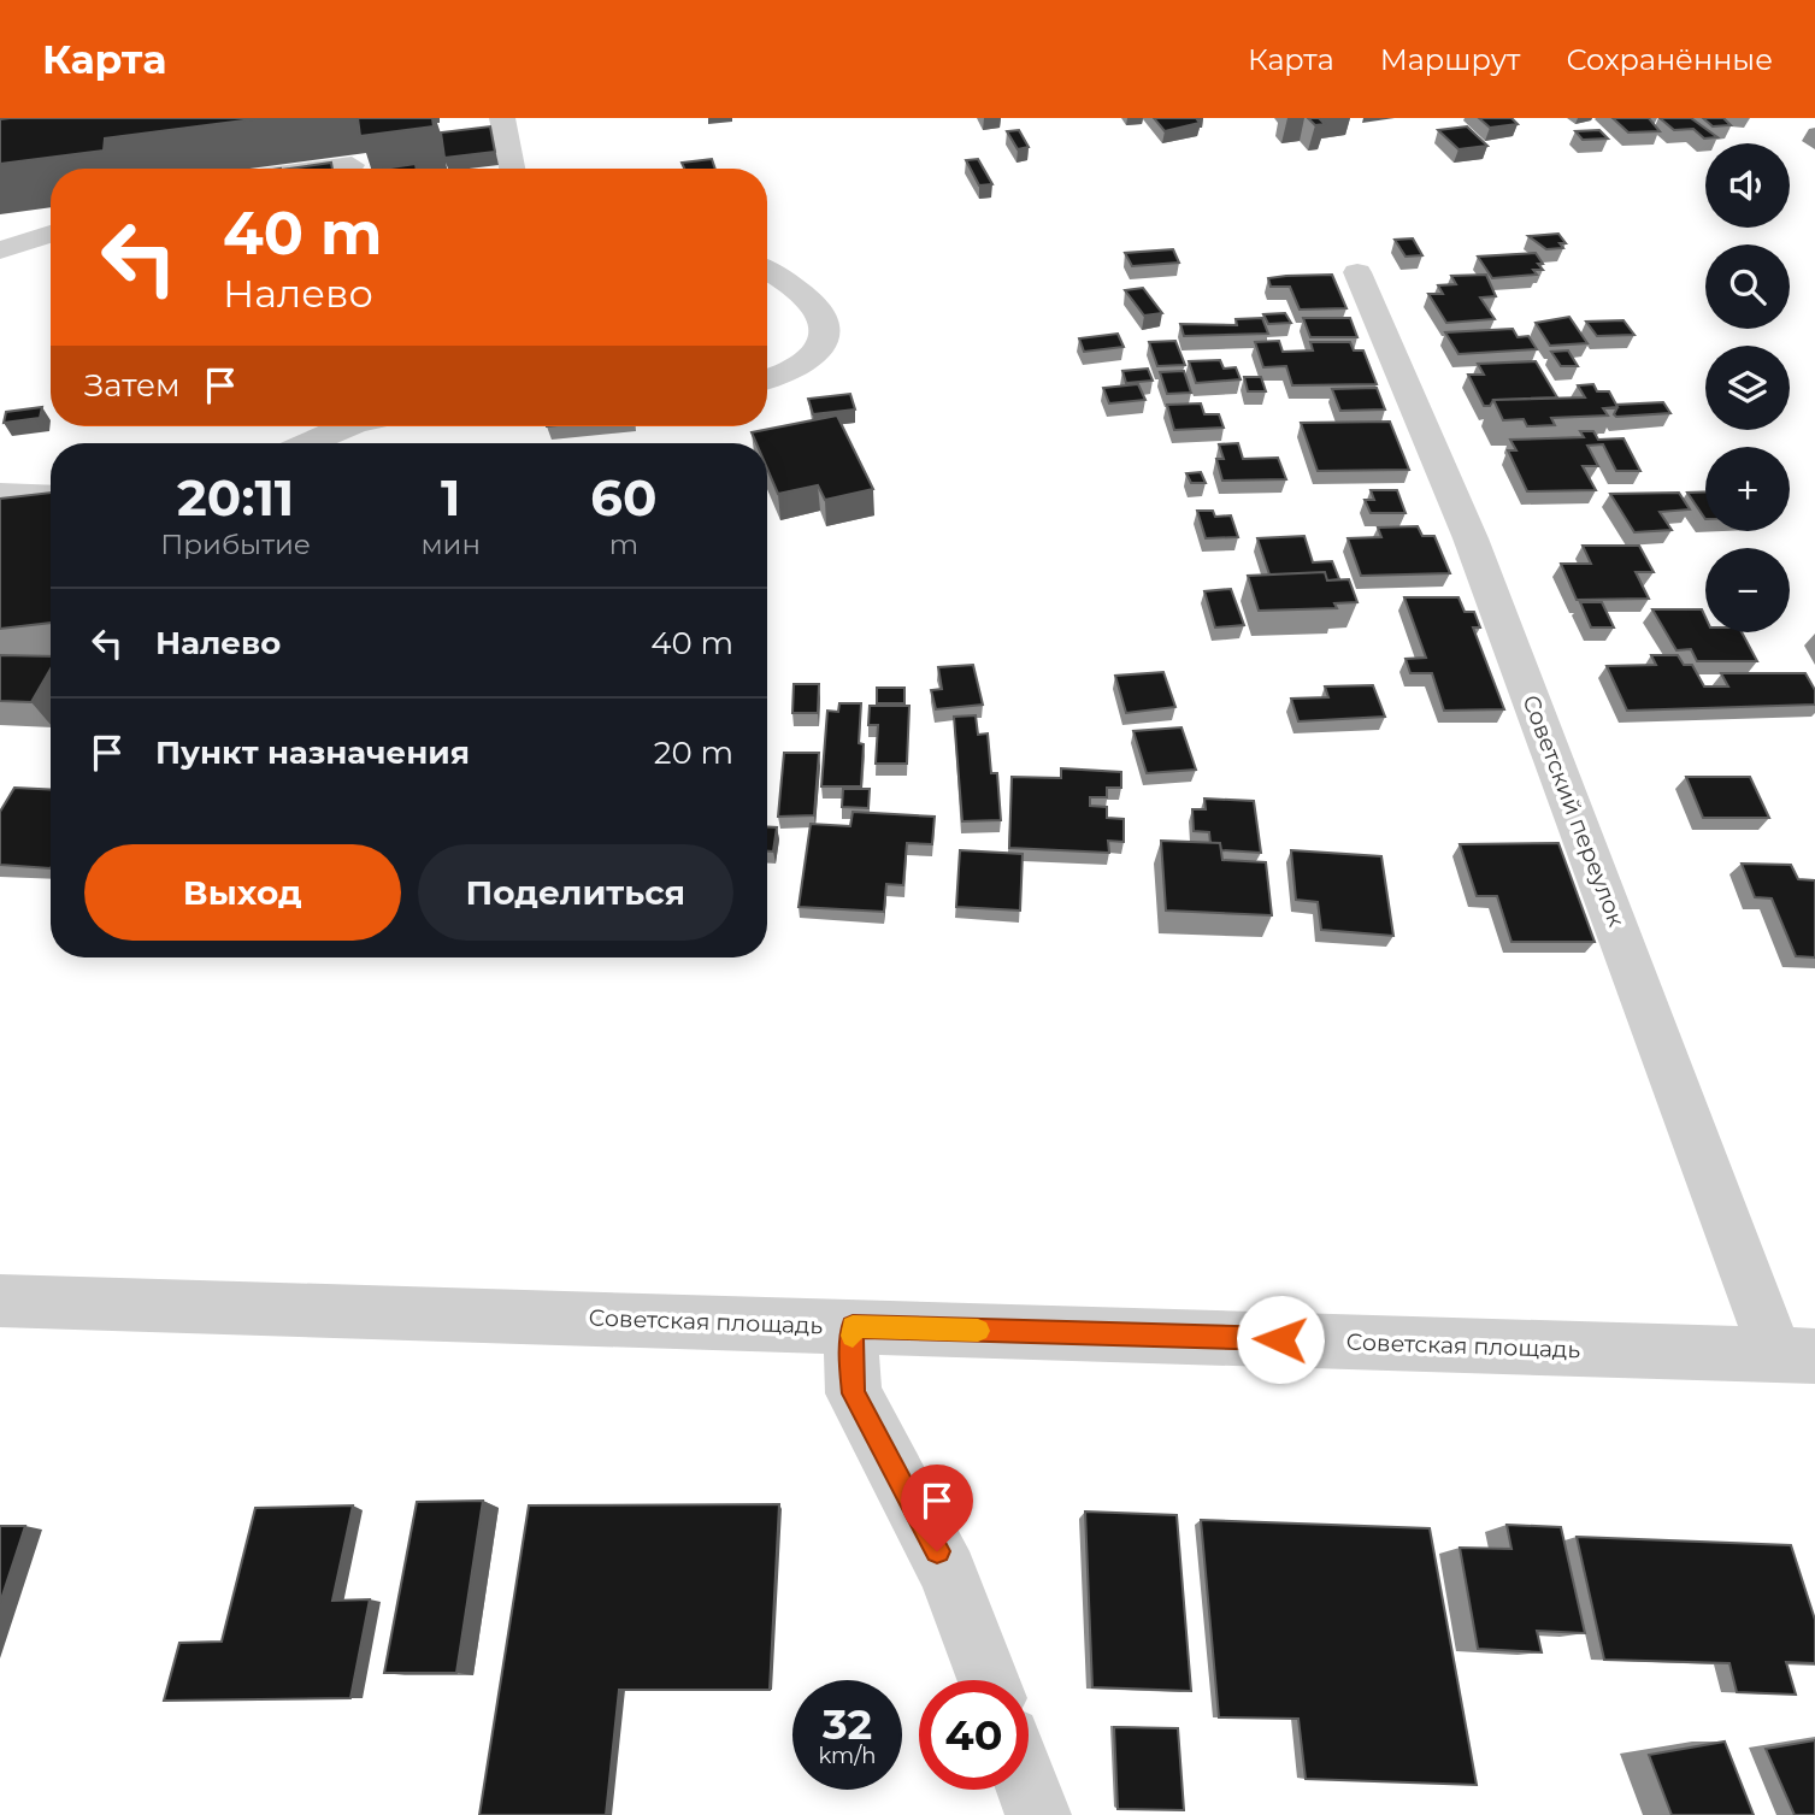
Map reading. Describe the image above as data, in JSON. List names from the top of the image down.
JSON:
{
  "streets": {
    "street": ["Советский переулок", "Советская площадь"]
  },
  "crossings": [
    ["Советский переулок", "Советская площадь"]
  ],
  "page": {
    "header": "Карта",
    "nav": ["Карта", "Маршрут", "Сохранённые"],
    "map_buttons": ["+", "−"],
    "turn": ["40 m", "Налево"],
    "then": "Затем",
    "eta": [
      "20:11",
      "Прибытие",
      "1",
      "мин",
      "60",
      "m"
    ],
    "list": [
      {
        "name": "Налево",
        "value": "40 m"
      },
      {
        "name": "Пункт назначения",
        "value": "20 m"
      }
    ],
    "buttons": ["Выход", "Поделиться"],
    "speed": "32 km/h",
    "limit": "40"
  }
}
